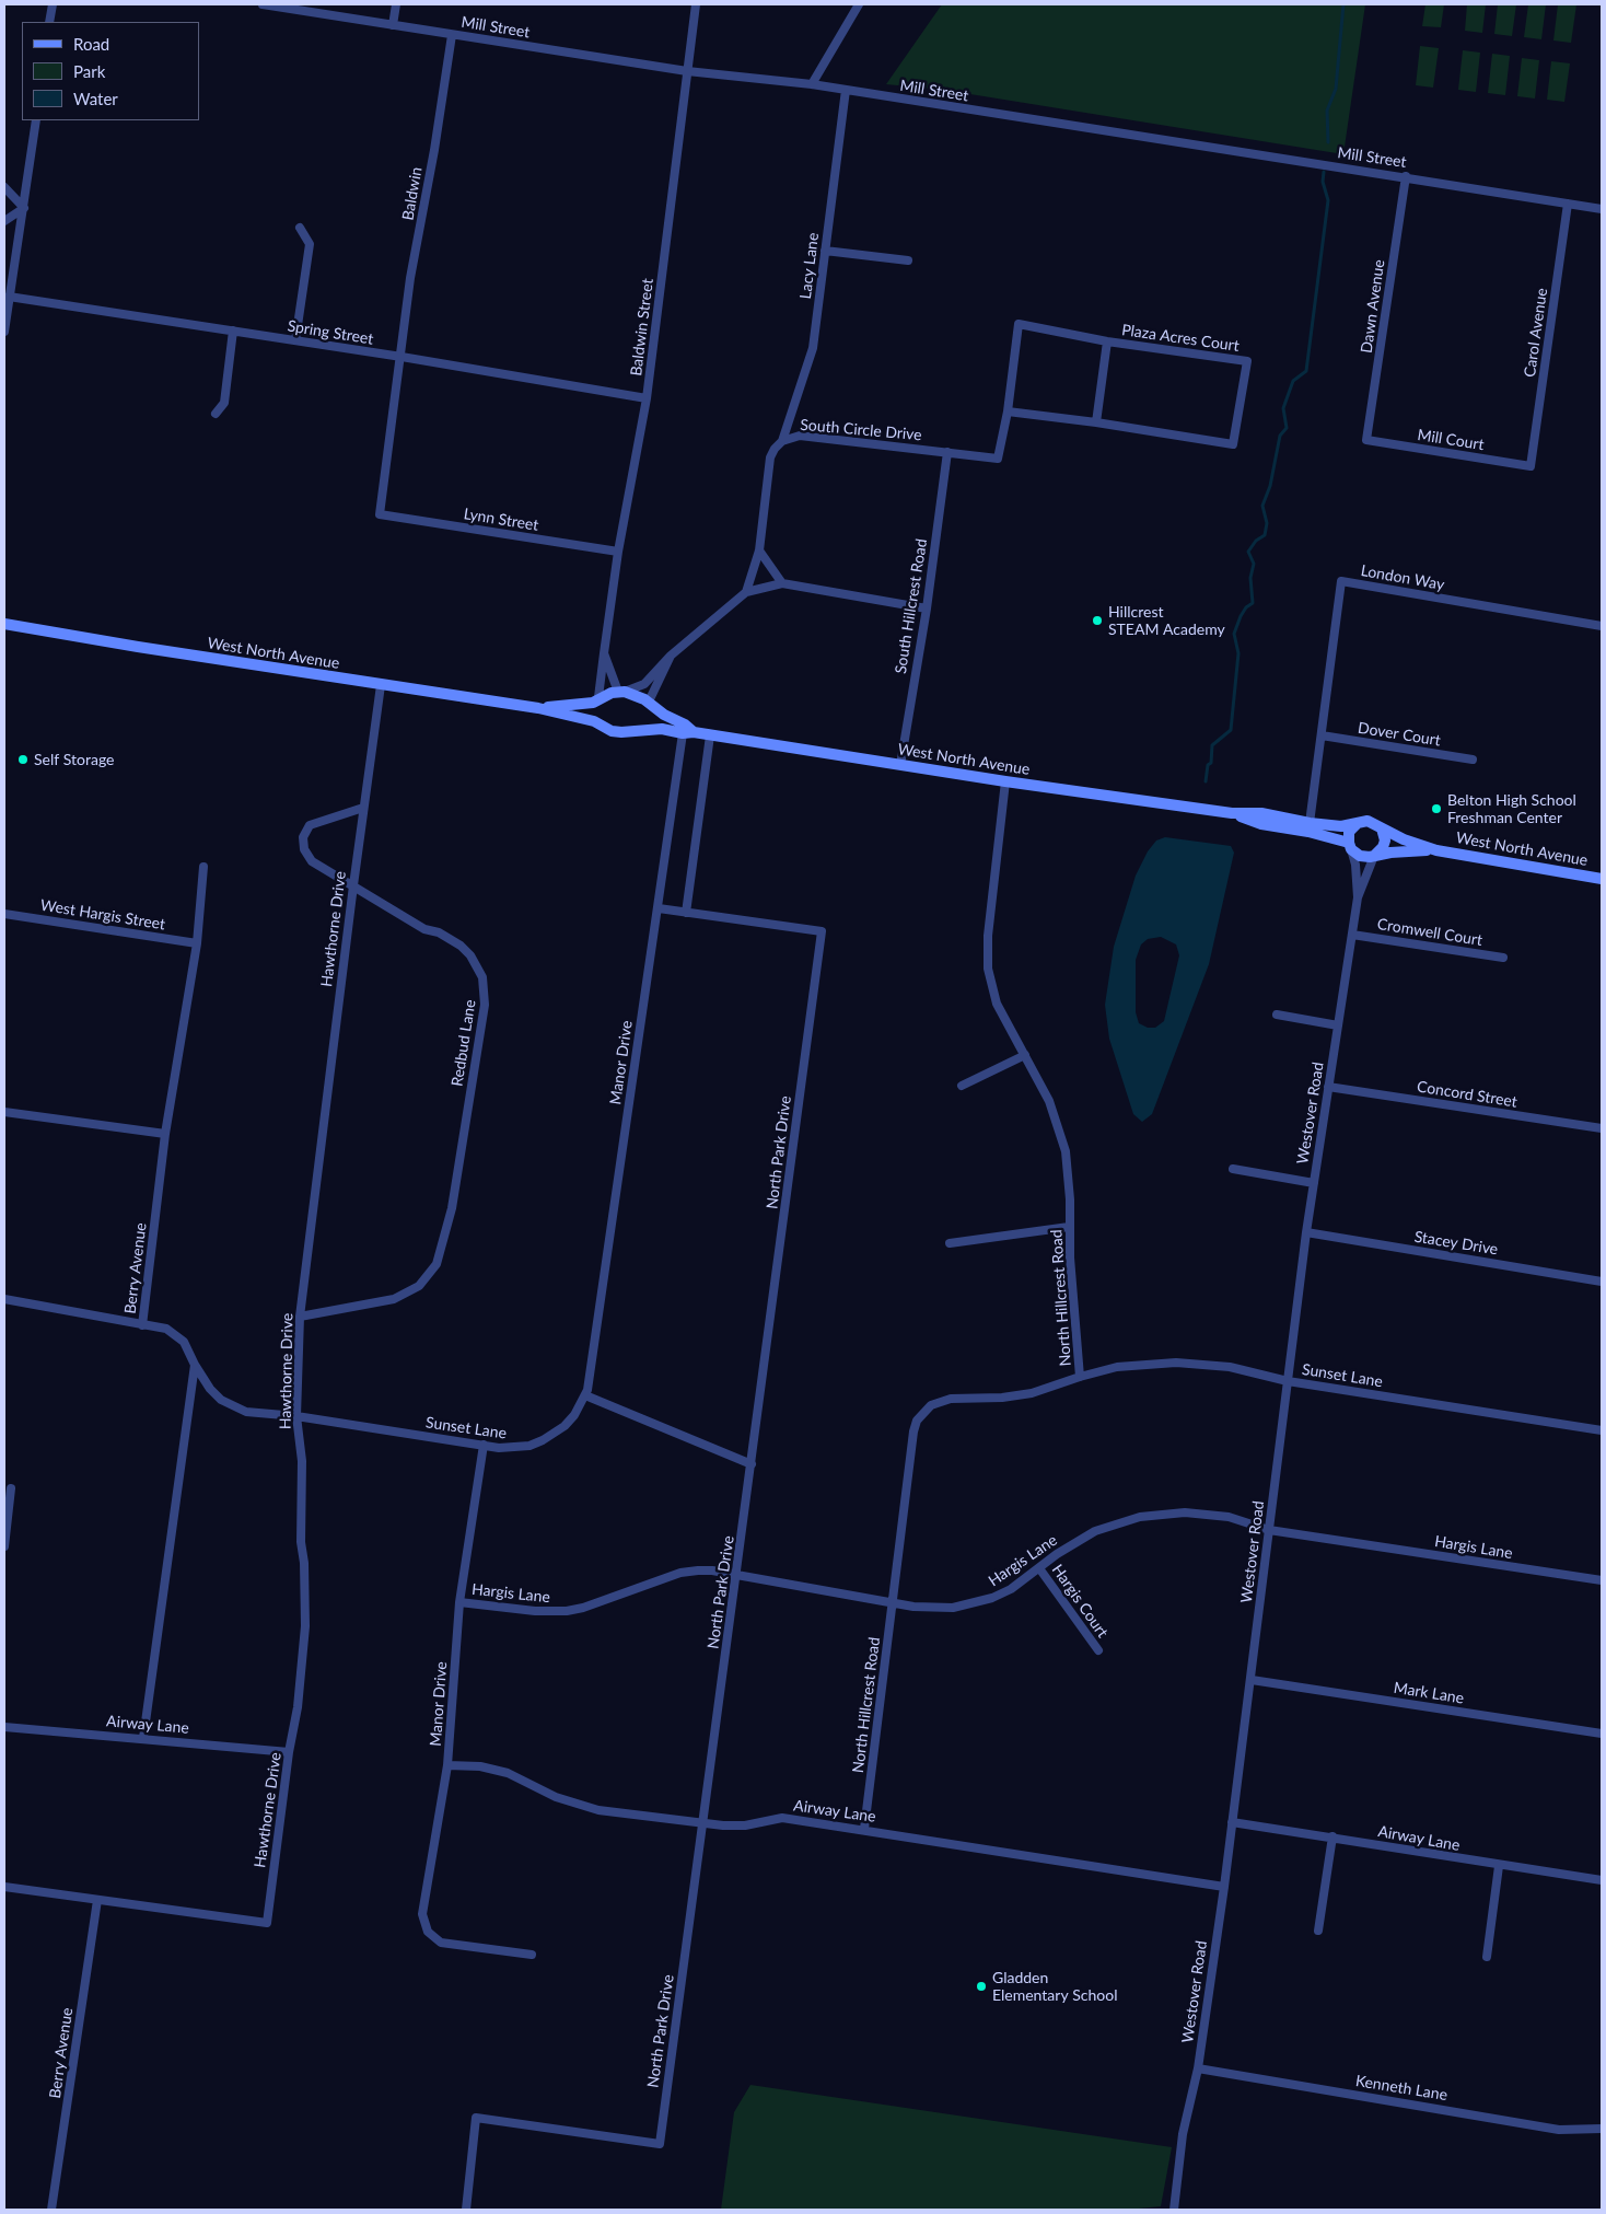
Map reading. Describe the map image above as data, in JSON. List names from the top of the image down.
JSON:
{
  "streets": {
    "main road": ["West North Avenue"],
    "street": [
      "Mill Street",
      "Baldwin",
      "Lacy Lane",
      "Dawn Avenue",
      "Baldwin Street",
      "Spring Street",
      "Carol Avenue",
      "Plaza Acres Court",
      "South Circle Drive",
      "Mill Court",
      "Lynn Street",
      "London Way",
      "South Hillcrest Road",
      "Dover Court",
      "West Hargis Street",
      "Hawthorne Drive",
      "Cromwell Court",
      "Redbud Lane",
      "Manor Drive",
      "Concord Street",
      "Westover Road",
      "North Park Drive",
      "Stacey Drive",
      "Berry Avenue",
      "North Hillcrest Road",
      "Sunset Lane",
      "Hargis Lane",
      "Hargis Court",
      "Mark Lane",
      "Airway Lane",
      "Kenneth Lane"
    ]
  },
  "crossings": [
    ["Mill Street", "Baldwin"],
    ["Mill Street", "Lacy Lane"],
    ["Mill Street", "Dawn Avenue"],
    ["Mill Street", "Baldwin Street"],
    ["Mill Street", "Carol Avenue"],
    ["Baldwin", "Spring Street"],
    ["Baldwin", "Lynn Street"],
    ["Lacy Lane", "South Circle Drive"],
    ["Dawn Avenue", "Mill Court"],
    ["Baldwin Street", "Spring Street"],
    ["Baldwin Street", "Lynn Street"],
    ["Baldwin Street", "West North Avenue"],
    ["Carol Avenue", "Mill Court"],
    ["Plaza Acres Court", "South Circle Drive"],
    ["South Circle Drive", "South Hillcrest Road"],
    ["London Way", "West North Avenue"],
    ["London Way", "Dover Court"],
    ["South Hillcrest Road", "West North Avenue"],
    ["West North Avenue", "Hawthorne Drive"],
    ["West North Avenue", "Manor Drive"],
    ["West North Avenue", "Westover Road"],
    ["West North Avenue", "North Hillcrest Road"],
    ["West Hargis Street", "Berry Avenue"],
    ["Hawthorne Drive", "Redbud Lane"],
    ["Hawthorne Drive", "Berry Avenue"],
    ["Hawthorne Drive", "Sunset Lane"],
    ["Hawthorne Drive", "Airway Lane"],
    ["Cromwell Court", "Westover Road"],
    ["Manor Drive", "North Park Drive"],
    ["Manor Drive", "Sunset Lane"],
    ["Manor Drive", "Hargis Lane"],
    ["Manor Drive", "Airway Lane"],
    ["Concord Street", "Westover Road"],
    ["Westover Road", "Stacey Drive"],
    ["Westover Road", "Sunset Lane"],
    ["Westover Road", "Hargis Lane"],
    ["Westover Road", "Mark Lane"],
    ["Westover Road", "Airway Lane"],
    ["Westover Road", "Kenneth Lane"],
    ["North Park Drive", "Hargis Lane"],
    ["North Park Drive", "Airway Lane"],
    ["Berry Avenue", "Sunset Lane"],
    ["North Hillcrest Road", "Sunset Lane"],
    ["North Hillcrest Road", "Hargis Lane"],
    ["North Hillcrest Road", "Airway Lane"],
    ["Hargis Lane", "Hargis Court"]
  ],
  "places": [
    "Hillcrest STEAM Academy",
    "Self Storage",
    "Belton High School Freshman Center",
    "Gladden Elementary School"
  ],
  "legend": ["Road", "Park", "Water"]
}
